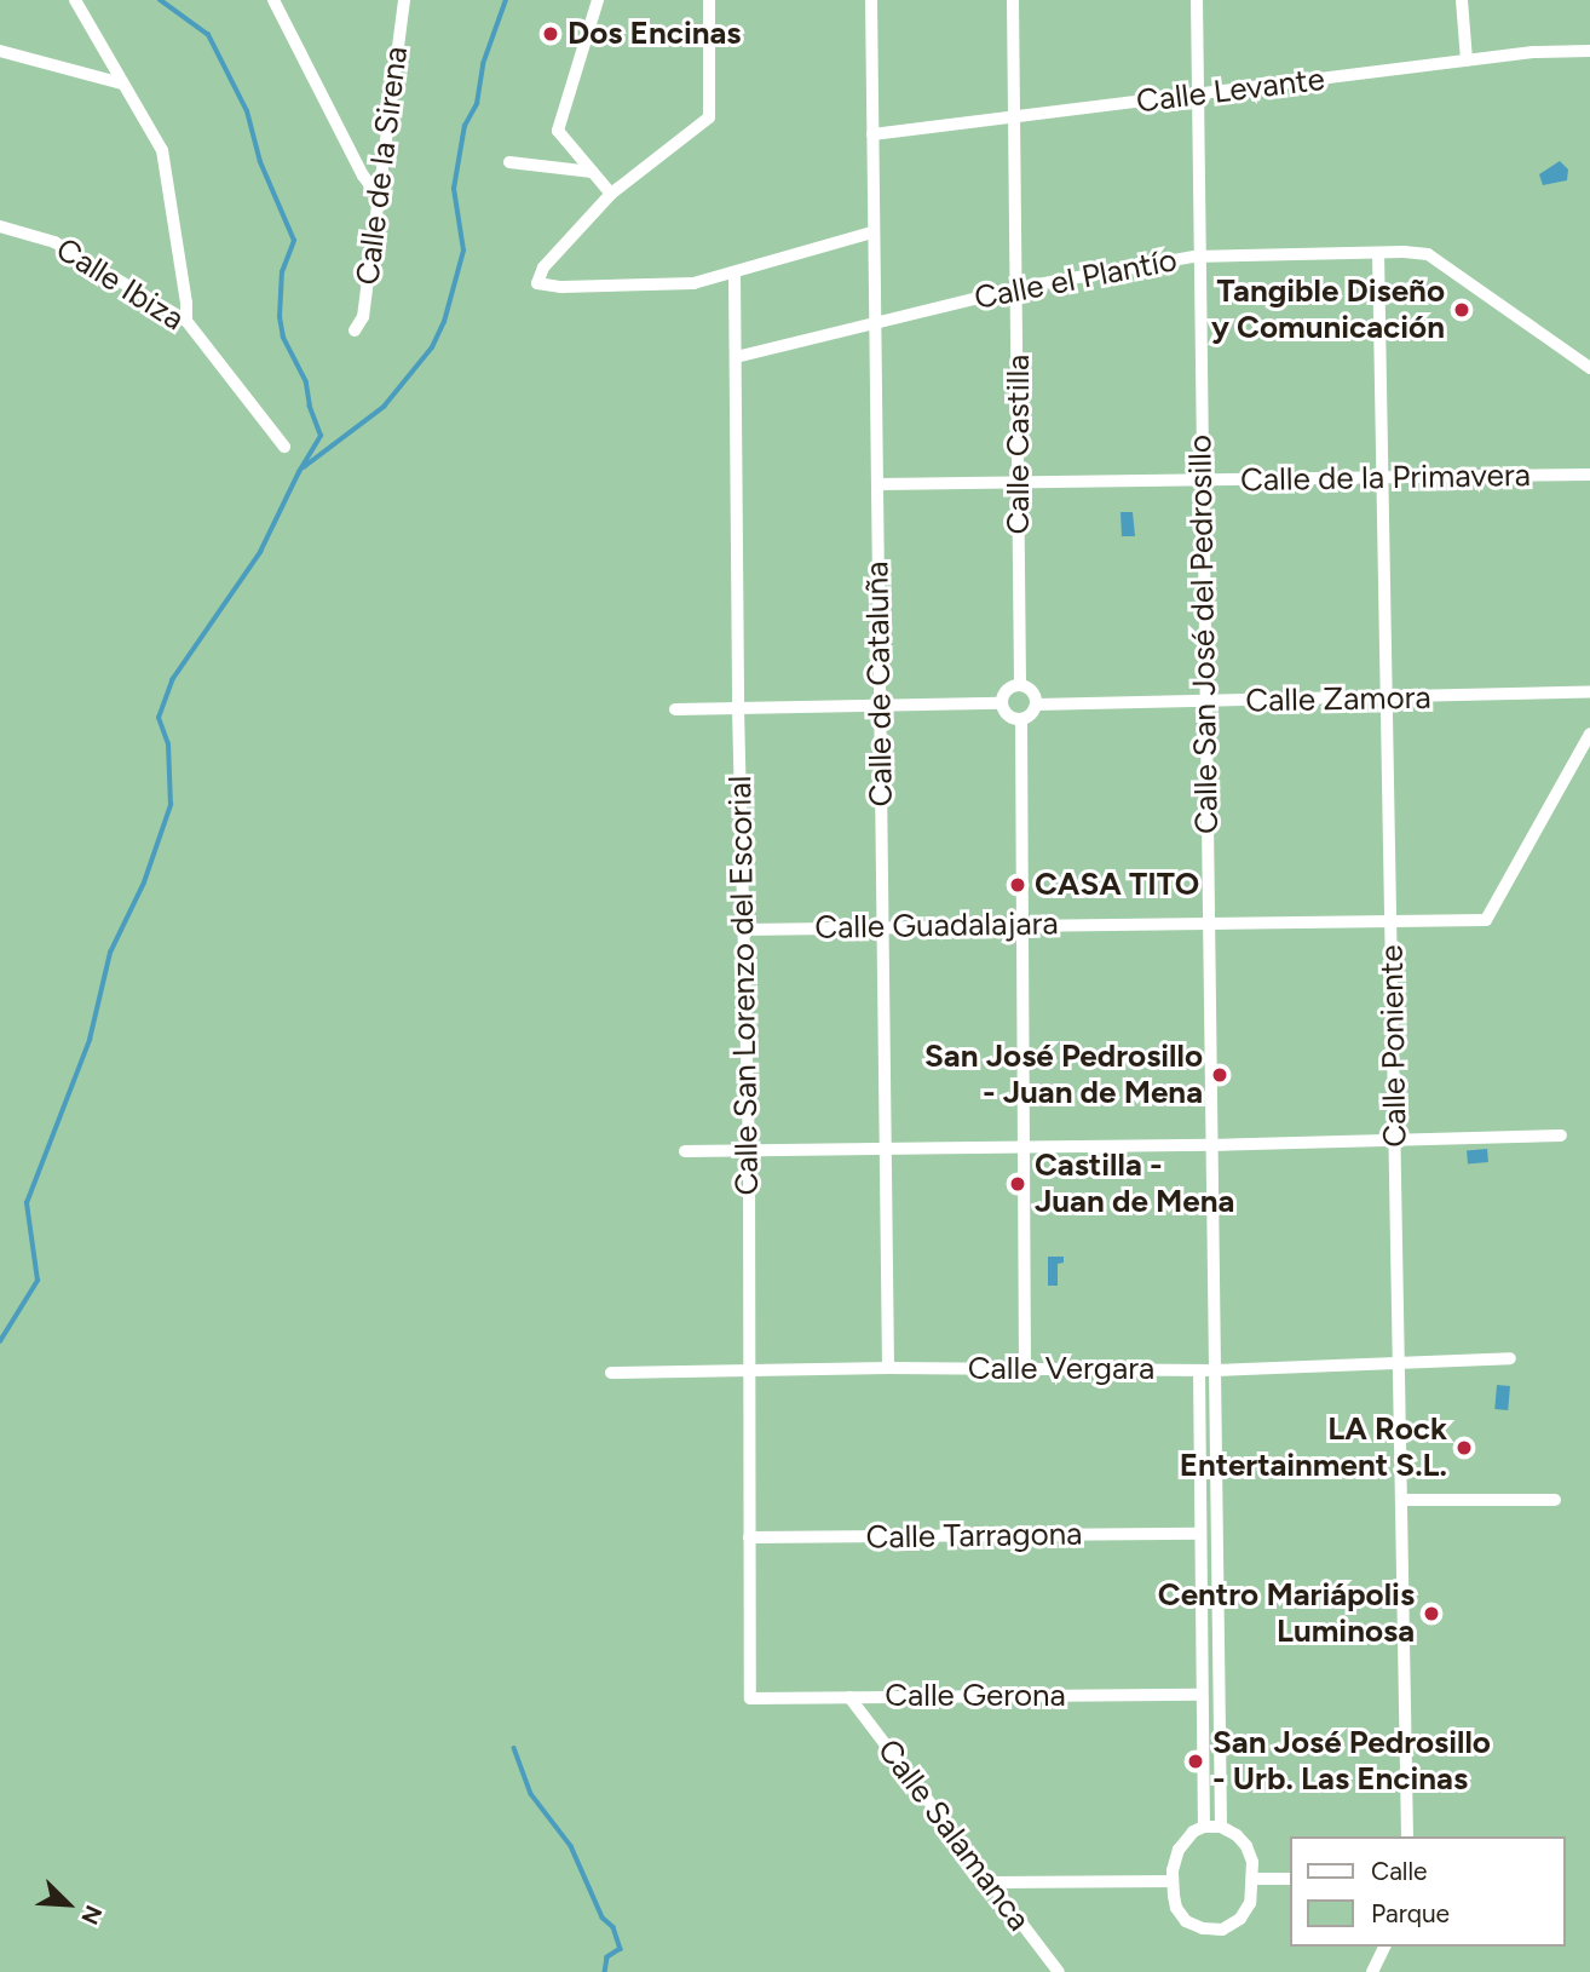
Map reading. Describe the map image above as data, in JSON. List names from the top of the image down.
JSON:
{
  "streets": {
    "street": [
      "Calle Levante",
      "Calle de la Sirena",
      "Calle el Plantío",
      "Calle Ibiza",
      "Calle Castilla",
      "Calle de la Primavera",
      "Calle San José del Pedrosillo",
      "Calle de Cataluña",
      "Calle Zamora",
      "Calle Guadalajara",
      "Calle San Lorenzo del Escorial",
      "Calle Poniente",
      "Calle Vergara",
      "Calle Tarragona",
      "Calle Gerona",
      "Calle Salamanca"
    ]
  },
  "crossings": [
    ["Calle Levante", "Calle Castilla"],
    ["Calle Levante", "Calle San José del Pedrosillo"],
    ["Calle Levante", "Calle de Cataluña"],
    ["Calle el Plantío", "Calle Castilla"],
    ["Calle el Plantío", "Calle San José del Pedrosillo"],
    ["Calle el Plantío", "Calle de Cataluña"],
    ["Calle el Plantío", "Calle San Lorenzo del Escorial"],
    ["Calle el Plantío", "Calle Poniente"],
    ["Calle Castilla", "Calle de la Primavera"],
    ["Calle Castilla", "Calle Zamora"],
    ["Calle de la Primavera", "Calle San José del Pedrosillo"],
    ["Calle de la Primavera", "Calle de Cataluña"],
    ["Calle de la Primavera", "Calle Poniente"],
    ["Calle San José del Pedrosillo", "Calle Zamora"],
    ["Calle San José del Pedrosillo", "Calle Guadalajara"],
    ["Calle San José del Pedrosillo", "Calle Vergara"],
    ["Calle de Cataluña", "Calle Guadalajara"],
    ["Calle de Cataluña", "Calle Vergara"],
    ["Calle Zamora", "Calle Poniente"],
    ["Calle Guadalajara", "Calle San Lorenzo del Escorial"],
    ["Calle Guadalajara", "Calle Poniente"],
    ["Calle San Lorenzo del Escorial", "Calle Vergara"],
    ["Calle San Lorenzo del Escorial", "Calle Tarragona"],
    ["Calle San Lorenzo del Escorial", "Calle Gerona"],
    ["Calle Poniente", "Calle Vergara"],
    ["Calle Gerona", "Calle Salamanca"]
  ],
  "places": [
    "Dos Encinas",
    "Tangible Diseño y Comunicación",
    "CASA TITO",
    "San José Pedrosillo - Juan de Mena",
    "Castilla - Juan de Mena",
    "LA Rock Entertainment S.L.",
    "Centro Mariápolis Luminosa",
    "San José Pedrosillo - Urb. Las Encinas"
  ],
  "legend": ["Calle", "Parque"],
  "north": "bottom right"
}
